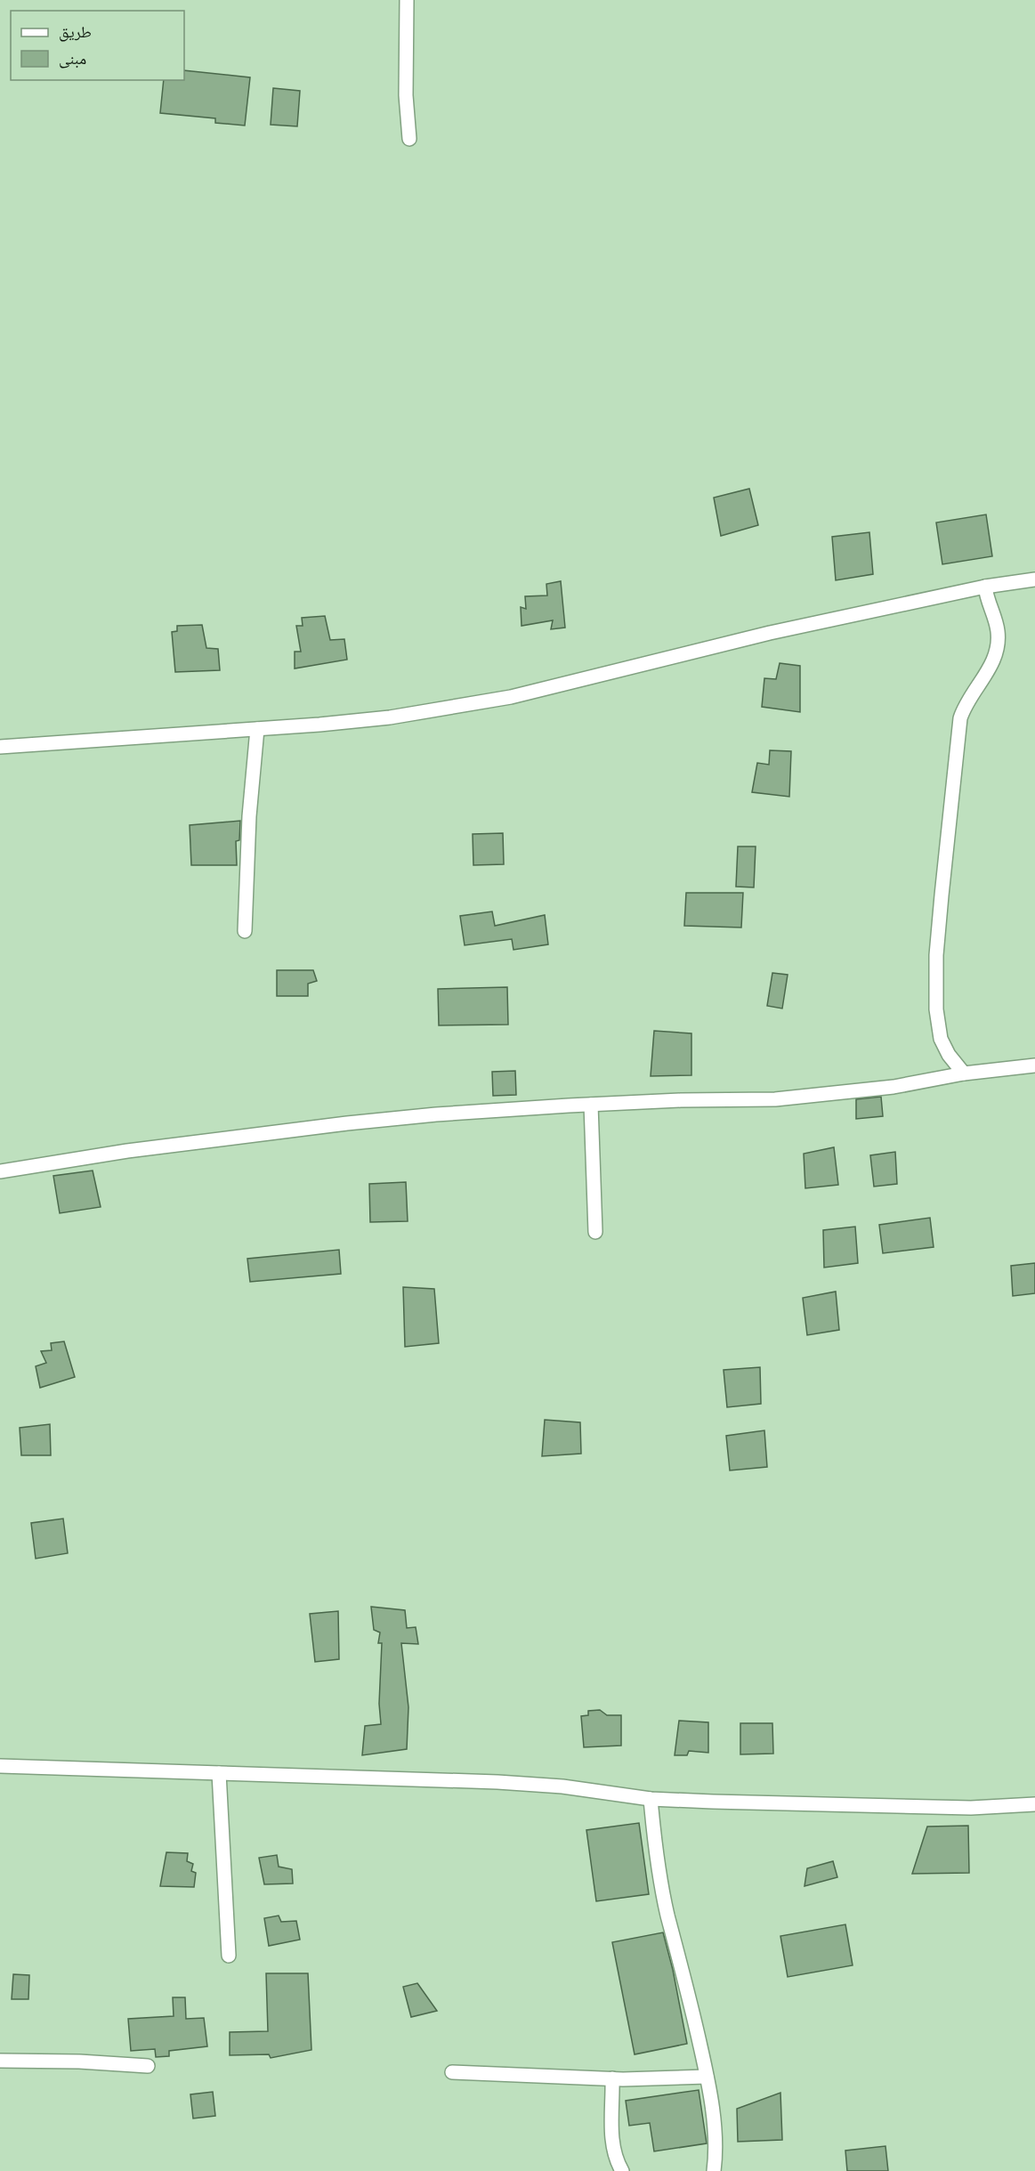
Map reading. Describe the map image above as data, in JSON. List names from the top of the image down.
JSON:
{
  "legend": ["طريق", "مبنى"]
}
